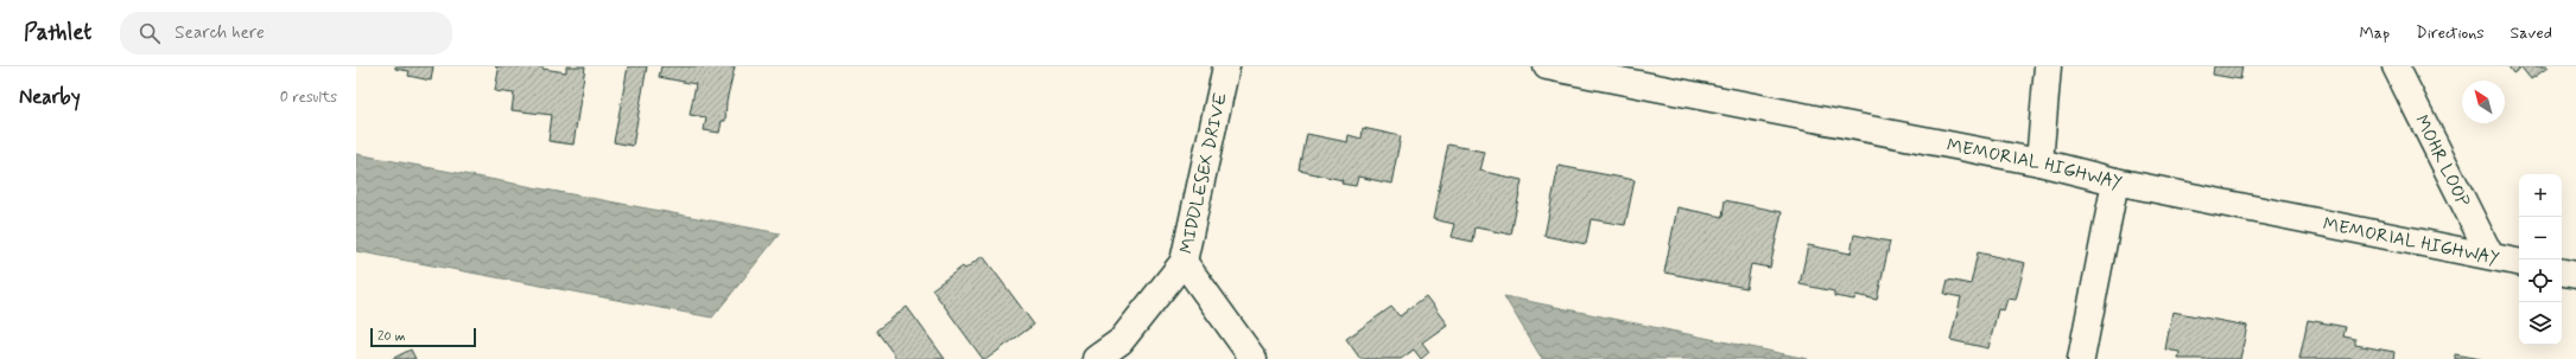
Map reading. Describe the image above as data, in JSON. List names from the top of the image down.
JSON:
{
  "streets": {
    "street": ["MOHR LOOP", "MEMORIAL HIGHWAY", "MIDDLESEX DRIVE"]
  },
  "crossings": [
    ["MOHR LOOP", "MEMORIAL HIGHWAY"]
  ],
  "scale_bar": "20 m",
  "north": "top left",
  "page": {
    "header": "Pathlet",
    "search": "Search here",
    "nav": ["Map", "Directions", "Saved"],
    "heading": ["Nearby", "0 results"],
    "map_buttons": ["+", "−"],
    "scale": "20 m"
  }
}
